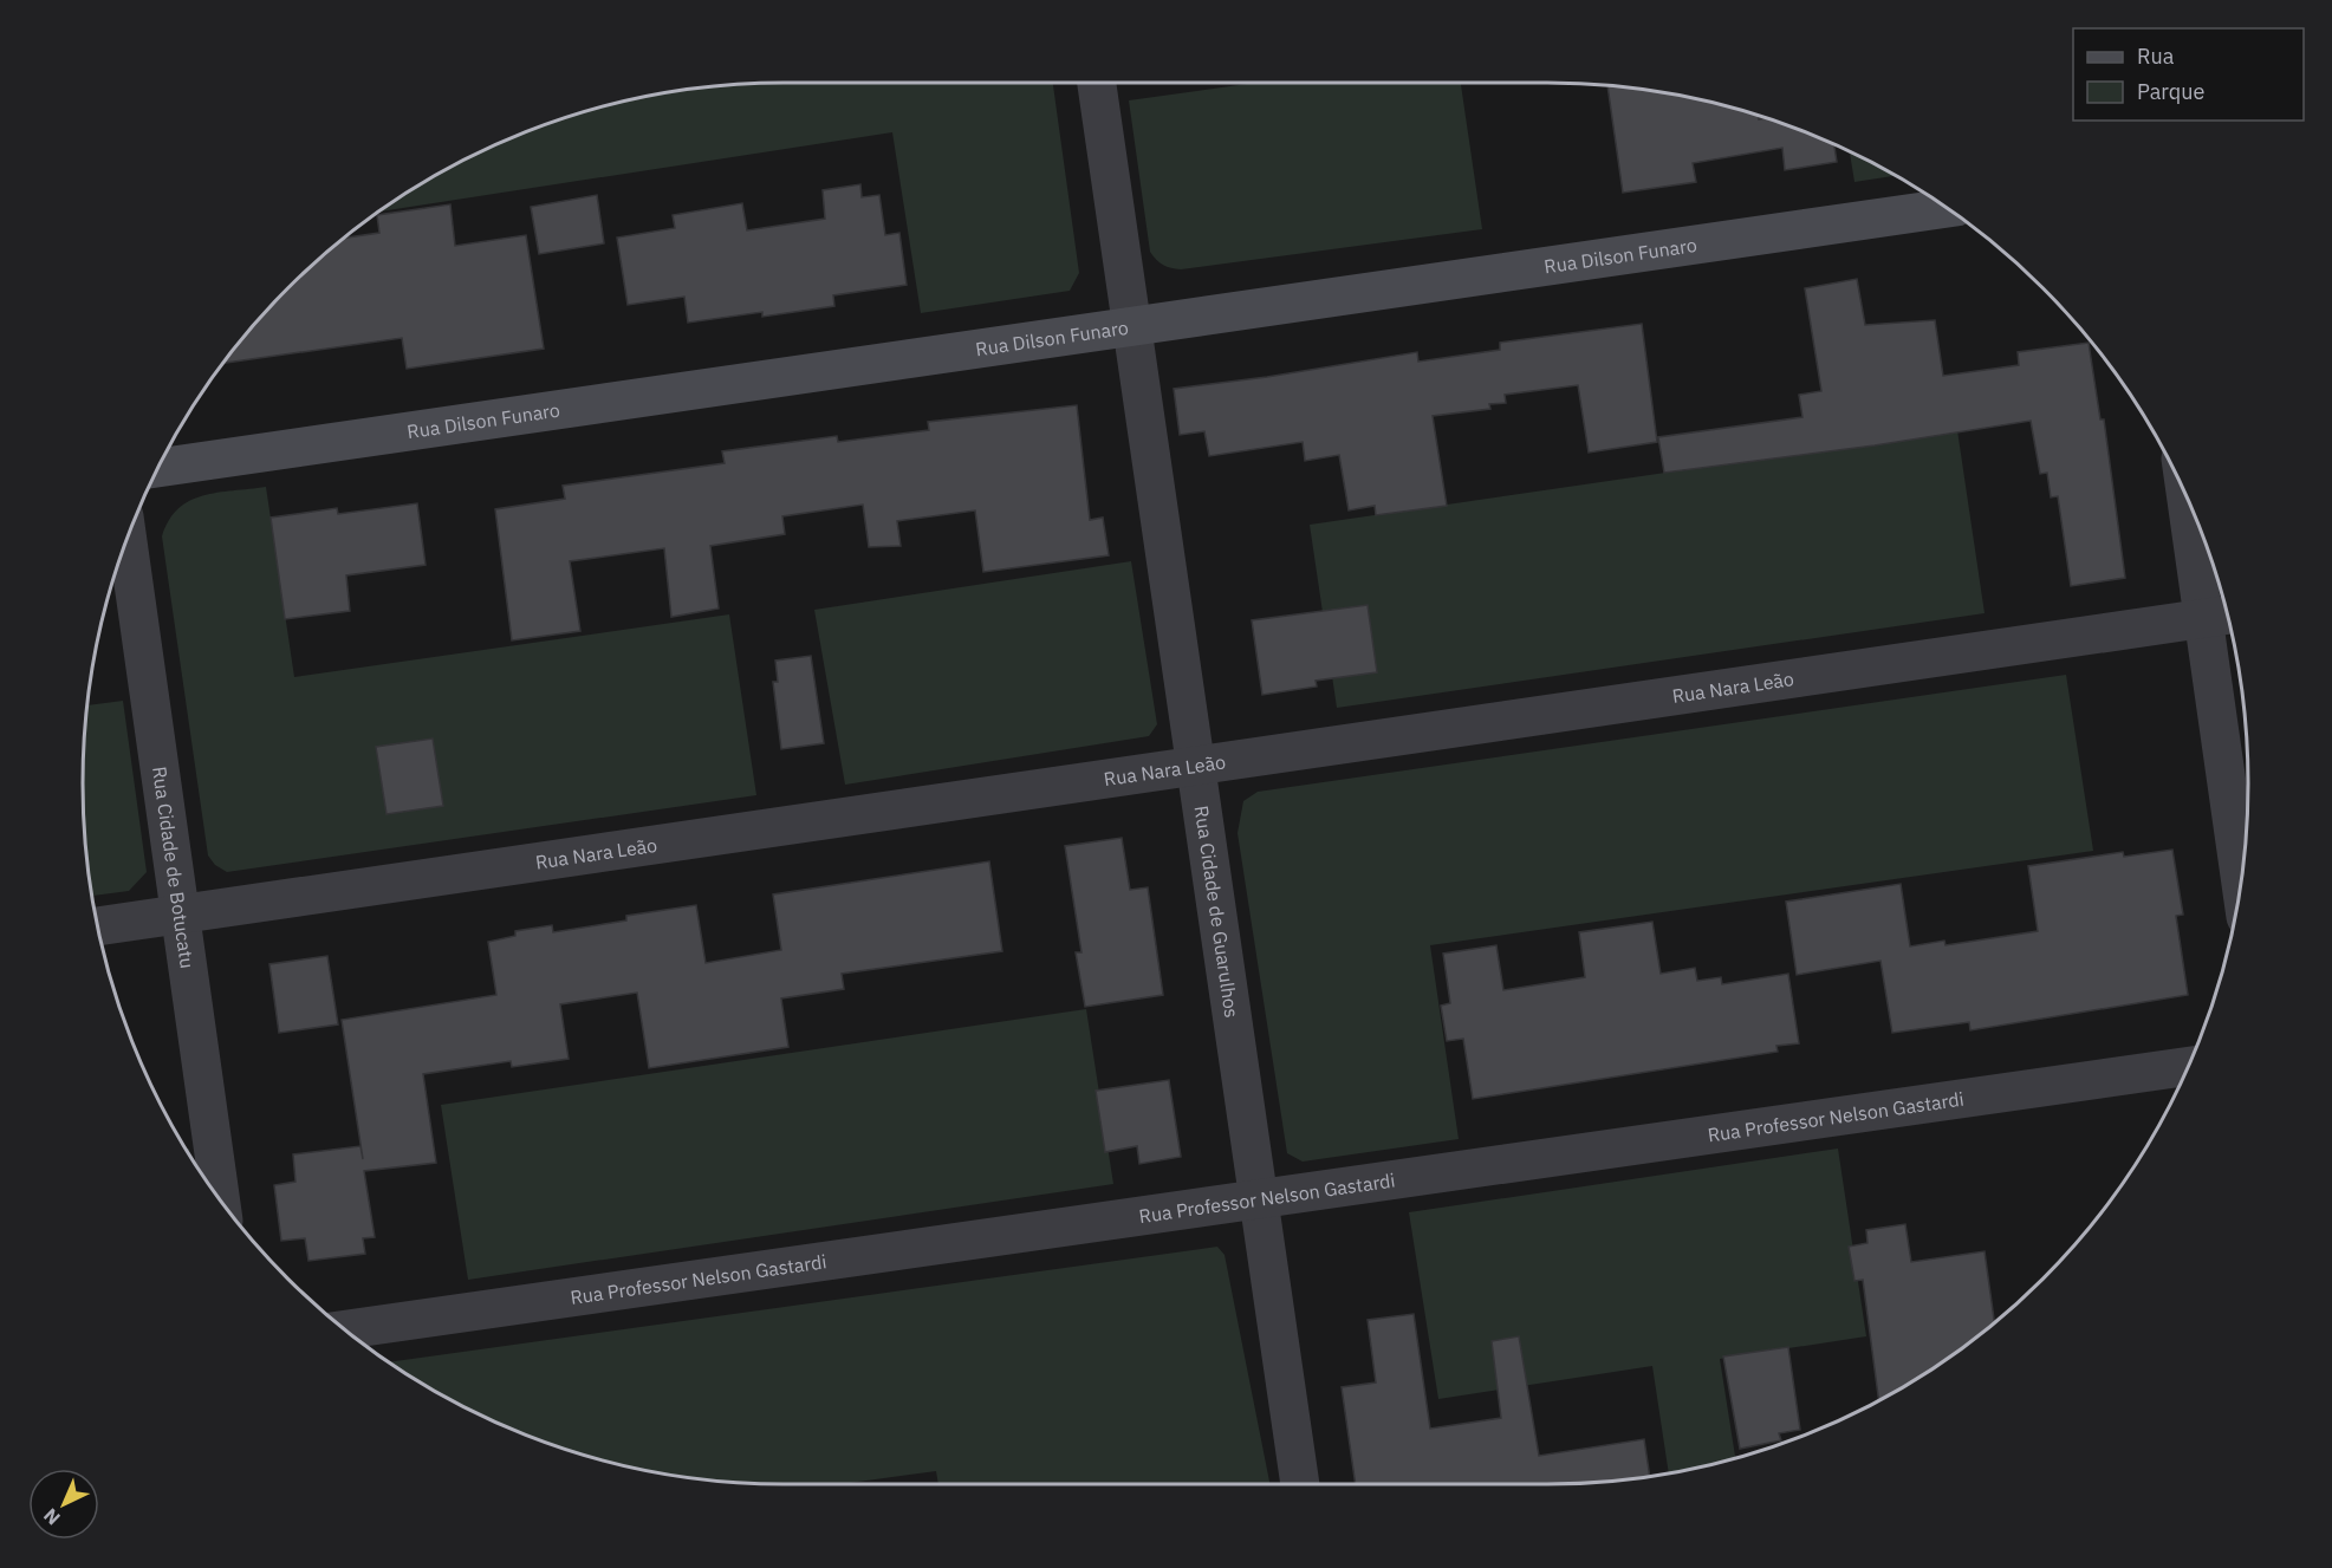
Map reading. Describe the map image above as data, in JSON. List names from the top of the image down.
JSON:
{
  "streets": {
    "street": [
      "Rua Dilson Funaro",
      "Rua Nara Leão",
      "Rua Cidade de Botucatu",
      "Rua Cidade de Guarulhos",
      "Rua Professor Nelson Gastardi"
    ]
  },
  "crossings": [
    ["Rua Dilson Funaro", "Rua Cidade de Guarulhos"],
    ["Rua Nara Leão", "Rua Cidade de Botucatu"],
    ["Rua Nara Leão", "Rua Cidade de Guarulhos"],
    ["Rua Cidade de Guarulhos", "Rua Professor Nelson Gastardi"]
  ],
  "legend": ["Rua", "Parque"],
  "north": "bottom left"
}
